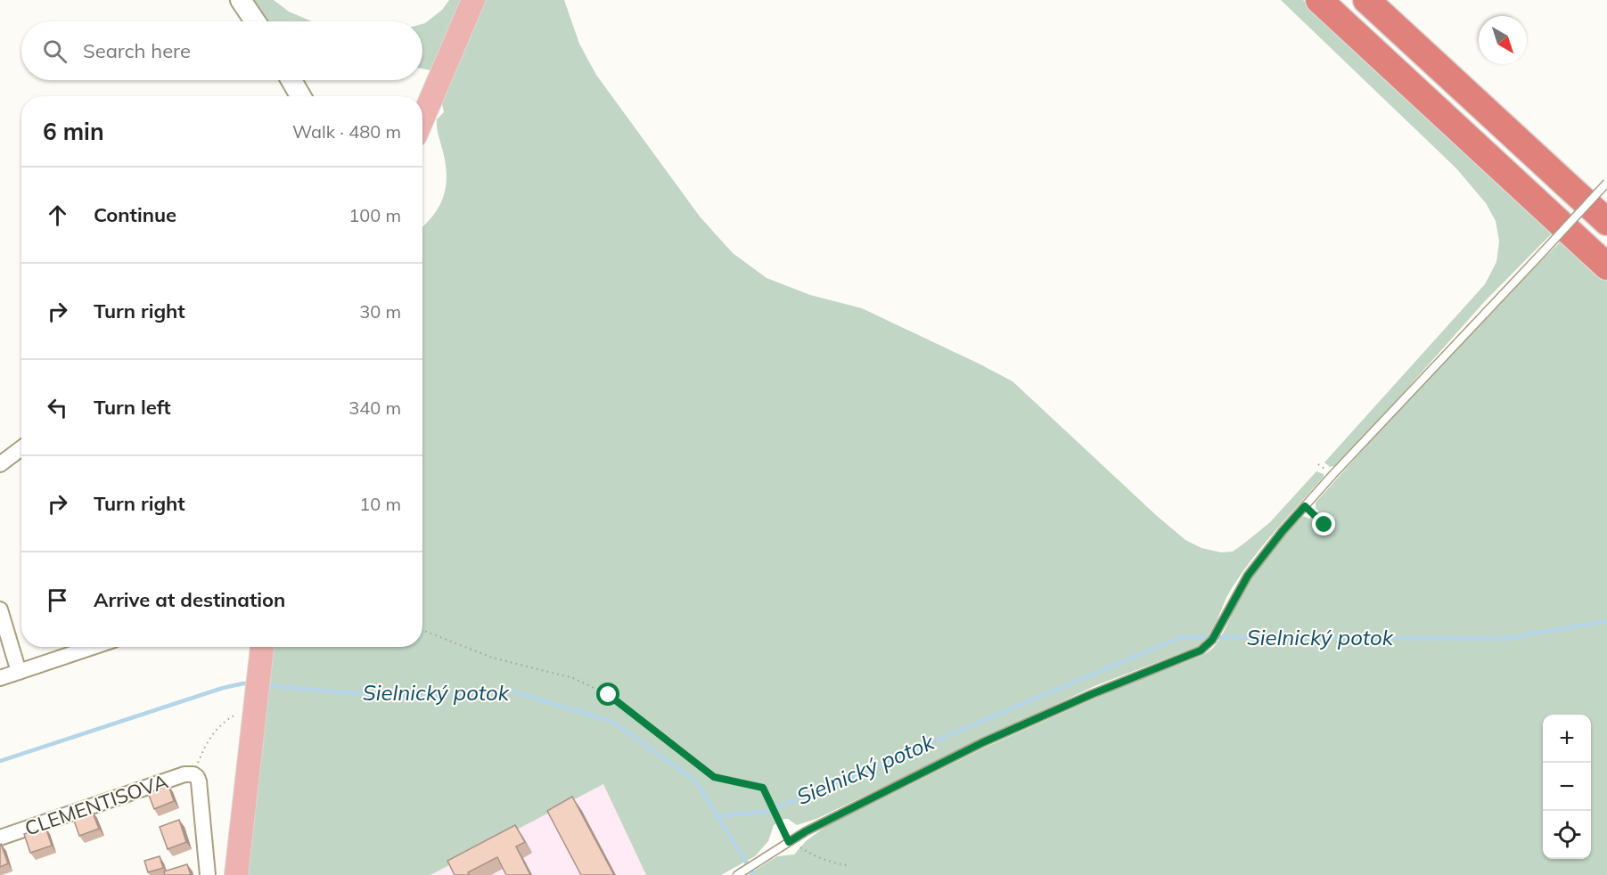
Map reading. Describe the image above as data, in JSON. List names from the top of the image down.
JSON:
{
  "streets": {
    "street": ["CLEMENTISOVA"]
  },
  "water": ["Sielnický potok"],
  "north": "bottom right",
  "page": {
    "search": "Search here",
    "heading": ["6 min", "Walk · 480 m"],
    "list": [
      ["Continue", "100 m"],
      ["Turn right", "30 m"],
      ["Turn left", "340 m"],
      ["Turn right", "10 m"],
      "Arrive at destination"
    ],
    "map_buttons": ["+", "−"]
  }
}
